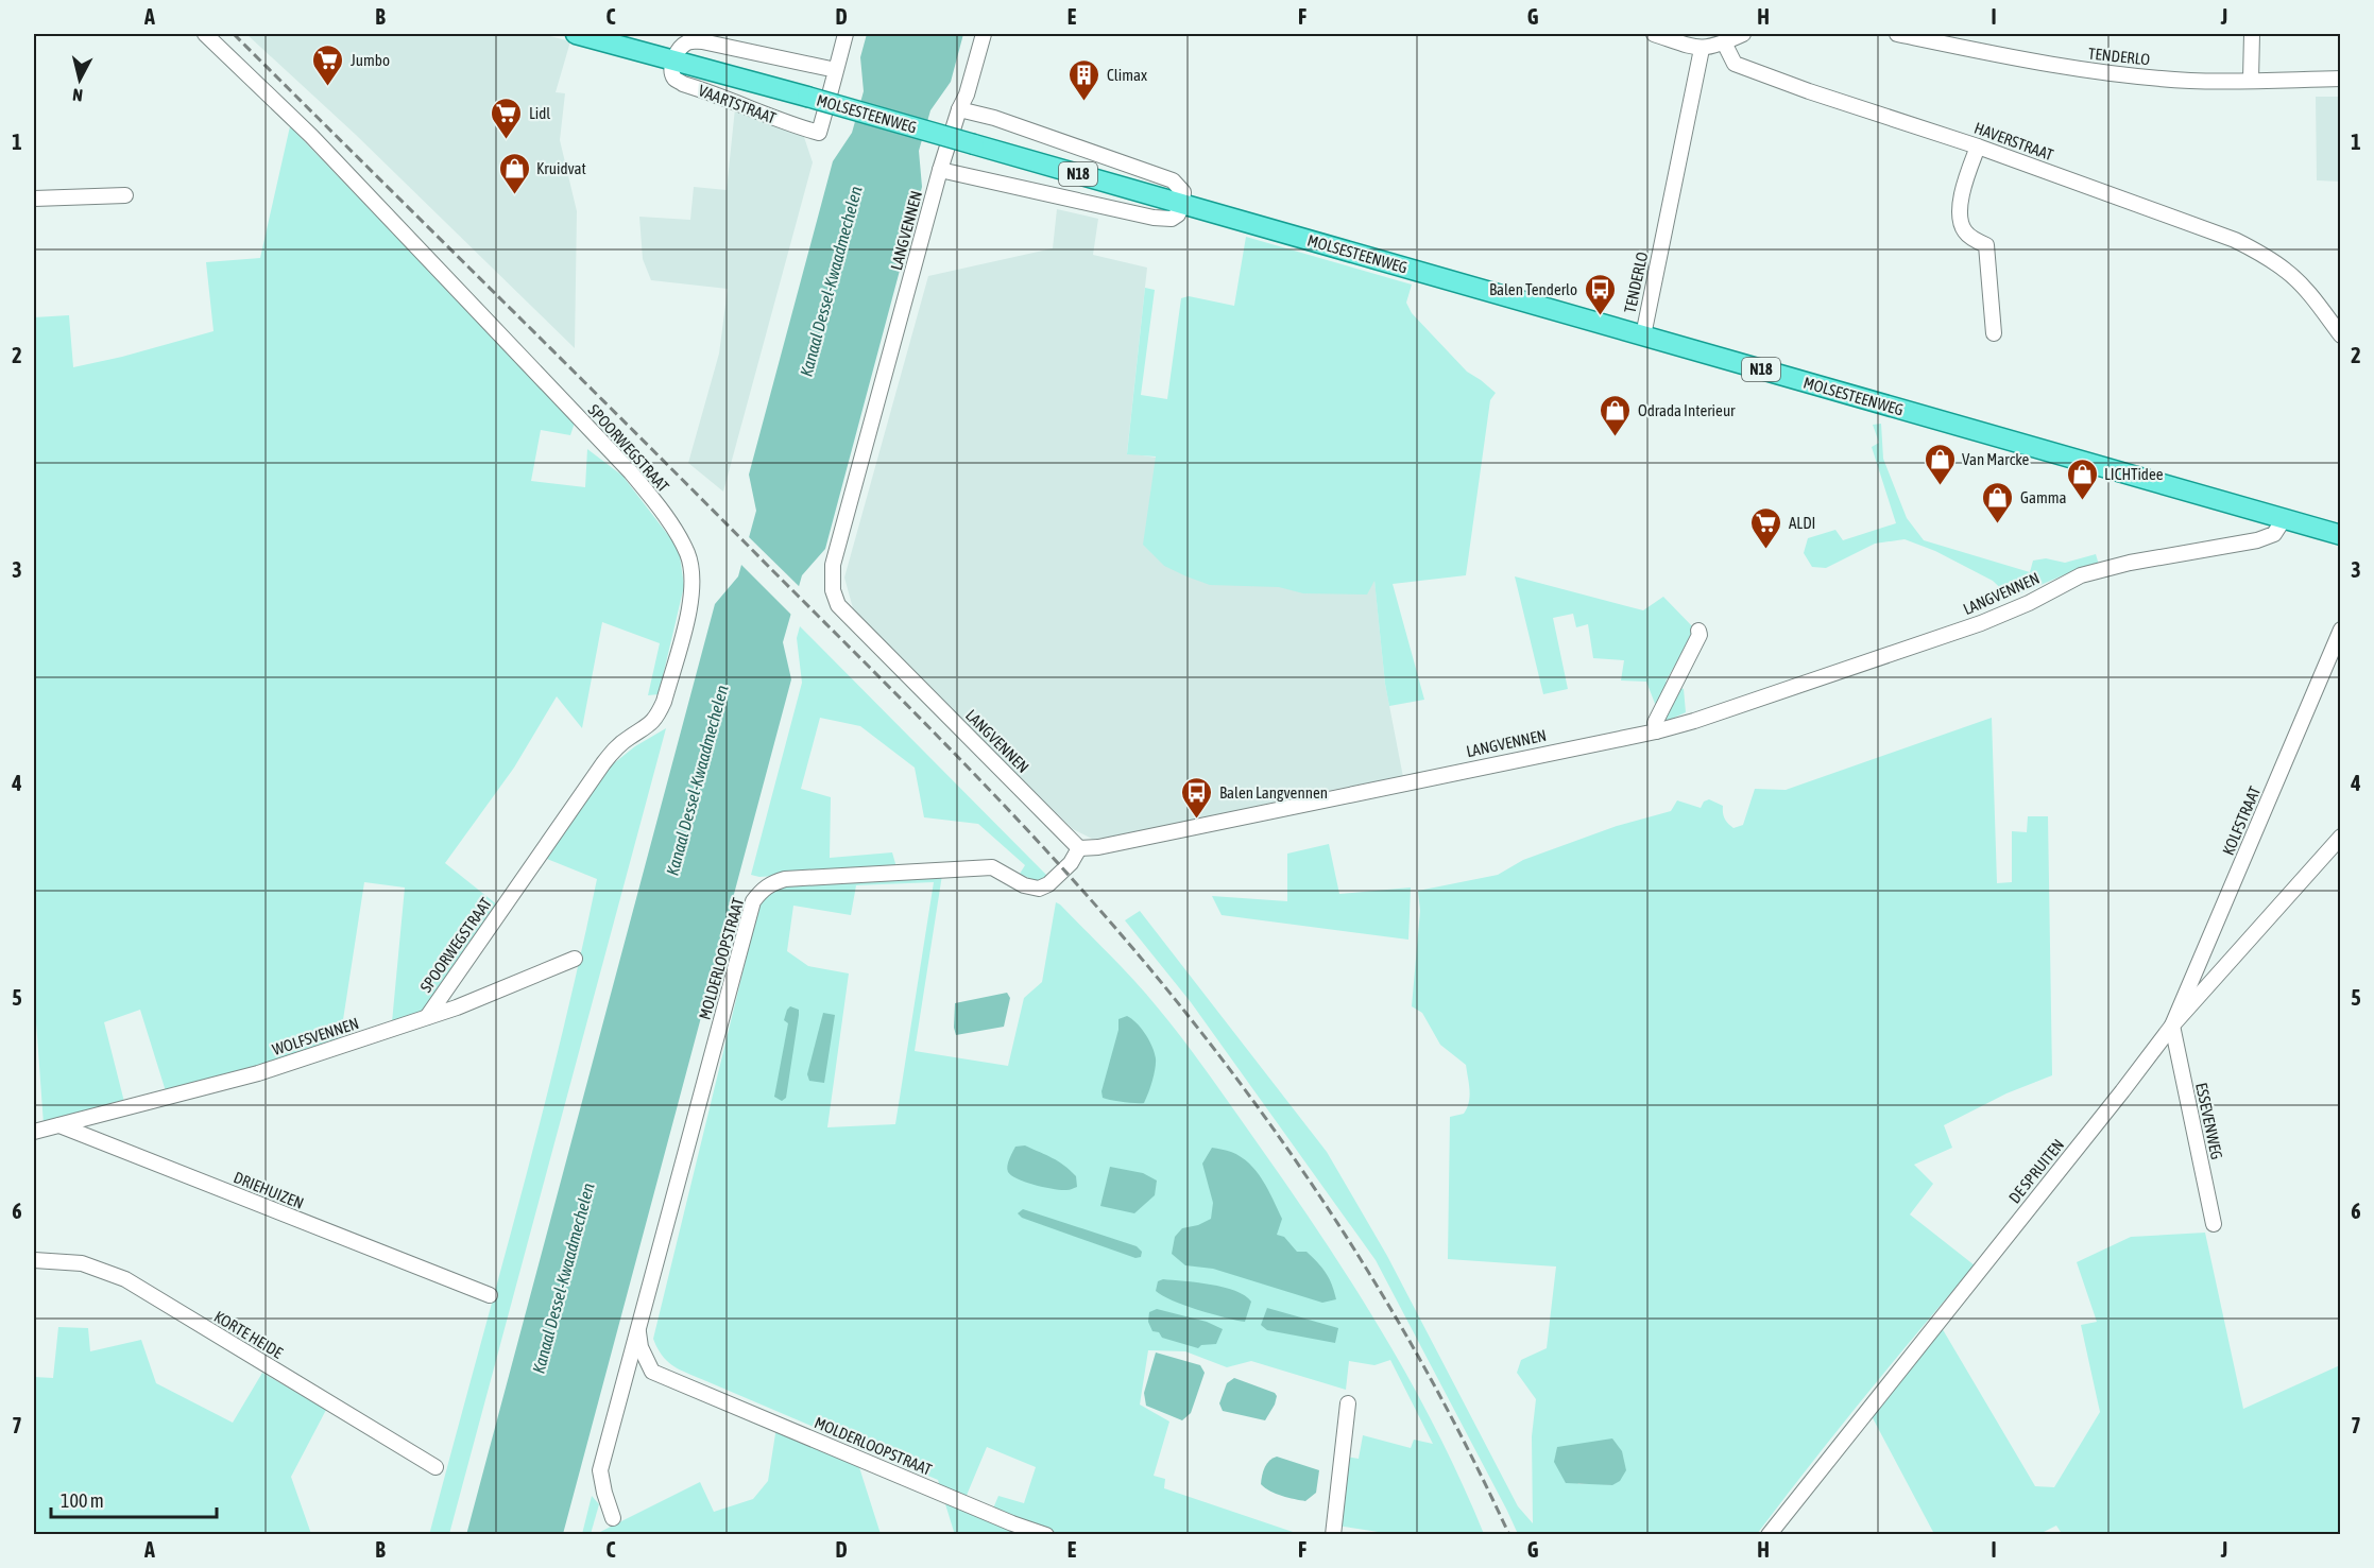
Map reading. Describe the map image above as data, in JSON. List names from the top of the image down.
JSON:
{
  "streets": {
    "main road": ["VAARTSTRAAT", "MOLSESTEENWEG", "N18"],
    "street": [
      "TENDERLO",
      "HAVERSTRAAT",
      "LANGVENNEN",
      "SPOORWEGSTRAAT",
      "KOLFSTRAAT",
      "MOLDERLOOPSTRAAT",
      "WOLFSVENNEN",
      "ESSEVENWEG",
      "DE SPRUITEN",
      "DRIEHUIZEN",
      "KORTE HEIDE"
    ]
  },
  "crossings": [
    ["TENDERLO", "MOLSESTEENWEG"],
    ["VAARTSTRAAT", "MOLSESTEENWEG"],
    ["MOLSESTEENWEG", "LANGVENNEN"],
    ["LANGVENNEN", "MOLDERLOOPSTRAAT"],
    ["SPOORWEGSTRAAT", "WOLFSVENNEN"],
    ["KOLFSTRAAT", "ESSEVENWEG"],
    ["KOLFSTRAAT", "DE SPRUITEN"],
    ["WOLFSVENNEN", "DRIEHUIZEN"],
    ["ESSEVENWEG", "DE SPRUITEN"]
  ],
  "water": ["Kanaal Dessel-Kwaadmechelen"],
  "places": {
    "supermarket": ["Jumbo", "Lidl", "ALDI"],
    "building": ["Climax"],
    "shop": [
      "Kruidvat",
      "Odrada Interieur",
      "Van Marcke",
      "LICHTidee",
      "Gamma"
    ],
    "bus stop": ["Balen Tenderlo", "Balen Langvennen"]
  },
  "scale_bar": "100 m",
  "north": "bottom",
  "grid": {
    "columns": [
      "A",
      "B",
      "C",
      "D",
      "E",
      "F",
      "G",
      "H",
      "I",
      "J"
    ],
    "rows": [
      "1",
      "2",
      "3",
      "4",
      "5",
      "6",
      "7"
    ]
  }
}
